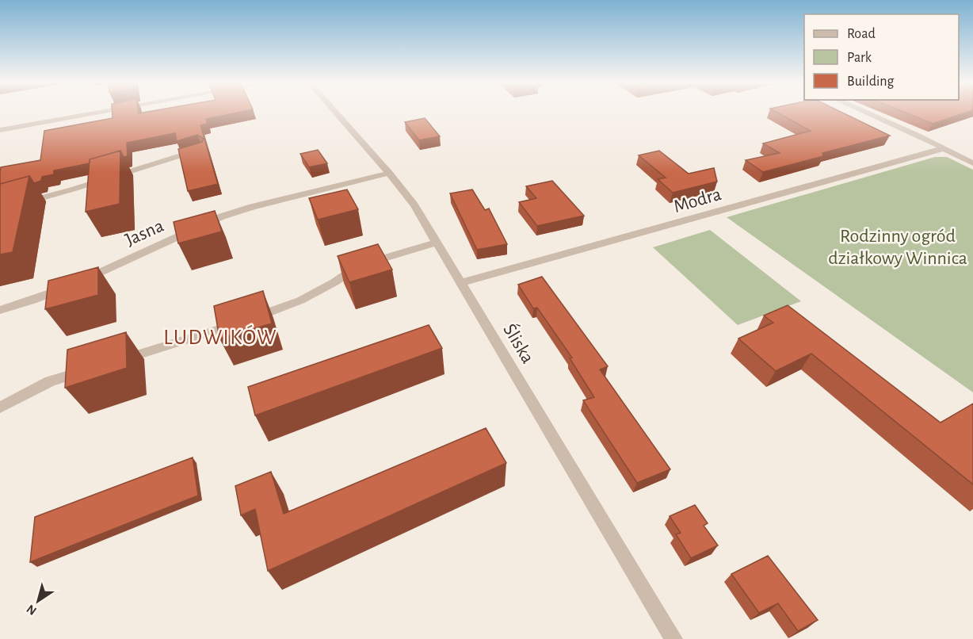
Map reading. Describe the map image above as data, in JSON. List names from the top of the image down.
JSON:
{
  "streets": {
    "street": ["Modra", "Jasna", "Śliska"]
  },
  "crossings": [
    ["Modra", "Śliska"],
    ["Jasna", "Śliska"]
  ],
  "districts": ["LUDWIKÓW"],
  "parks": ["Rodzinny ogród działkowy Winnica"],
  "legend": ["Road", "Park", "Building"],
  "north": "bottom left"
}
